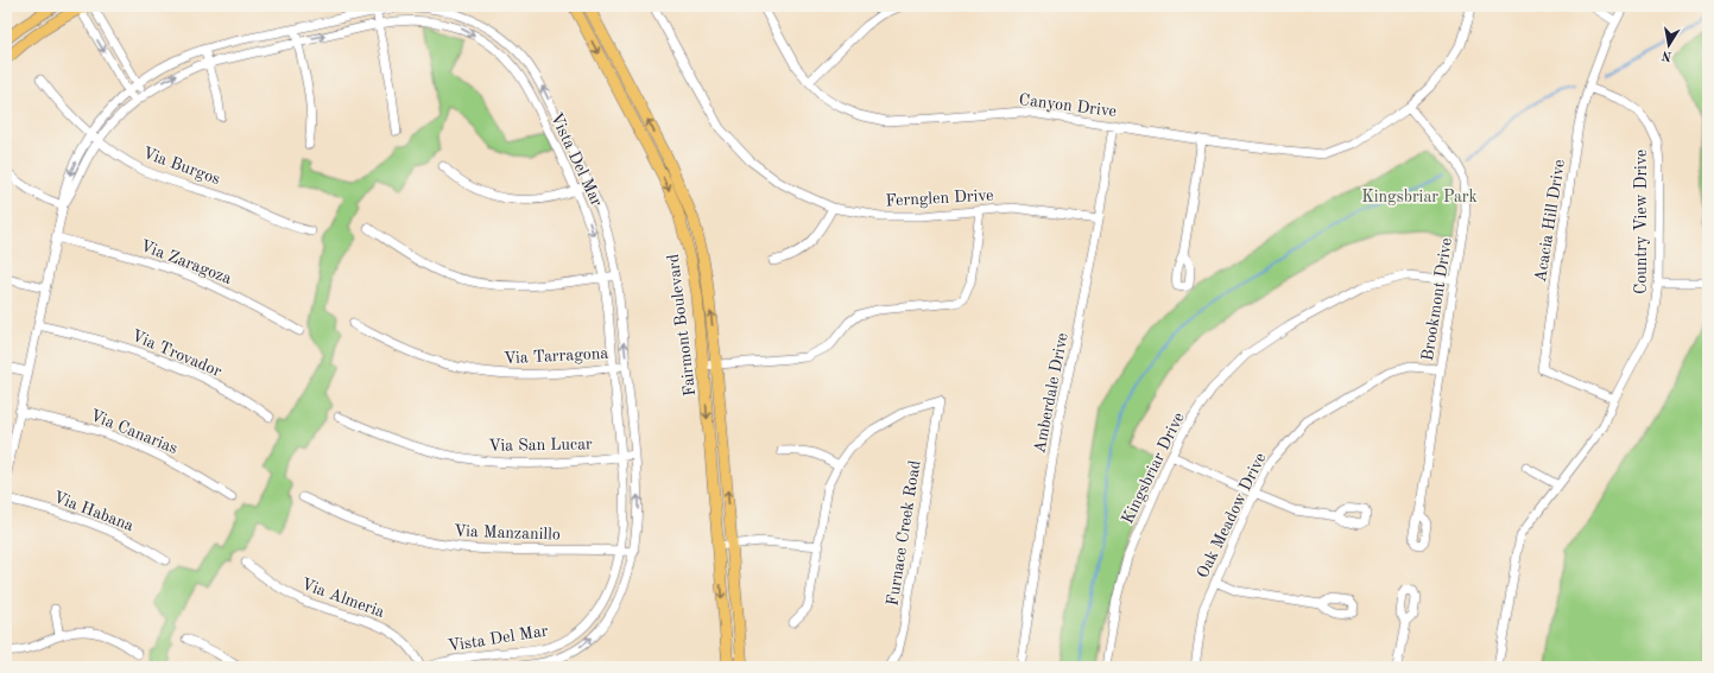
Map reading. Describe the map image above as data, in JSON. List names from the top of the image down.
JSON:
{
  "streets": {
    "main road": ["Fairmont Boulevard"],
    "street": [
      "Canyon Drive",
      "Vista Del Mar",
      "Via Burgos",
      "Fernglen Drive",
      "Acacia Hill Drive",
      "Country View Drive",
      "Via Zaragoza",
      "Brookmont Drive",
      "Via Trovador",
      "Via Tarragona",
      "Amberdale Drive",
      "Via Canarias",
      "Via San Lucar",
      "Kingsbriar Drive",
      "Via Habana",
      "Oak Meadow Drive",
      "Via Manzanillo",
      "Furnace Creek Road",
      "Via Almeria"
    ]
  },
  "crossings": [
    ["Canyon Drive", "Brookmont Drive"],
    ["Canyon Drive", "Amberdale Drive"],
    ["Vista Del Mar", "Via Burgos"],
    ["Vista Del Mar", "Via Zaragoza"],
    ["Vista Del Mar", "Via Trovador"],
    ["Vista Del Mar", "Via Tarragona"],
    ["Vista Del Mar", "Via Canarias"],
    ["Vista Del Mar", "Via San Lucar"],
    ["Vista Del Mar", "Via Manzanillo"],
    ["Fernglen Drive", "Amberdale Drive"],
    ["Acacia Hill Drive", "Country View Drive"],
    ["Brookmont Drive", "Kingsbriar Drive"],
    ["Brookmont Drive", "Oak Meadow Drive"]
  ],
  "parks": ["Kingsbriar Park"],
  "north": "bottom"
}
